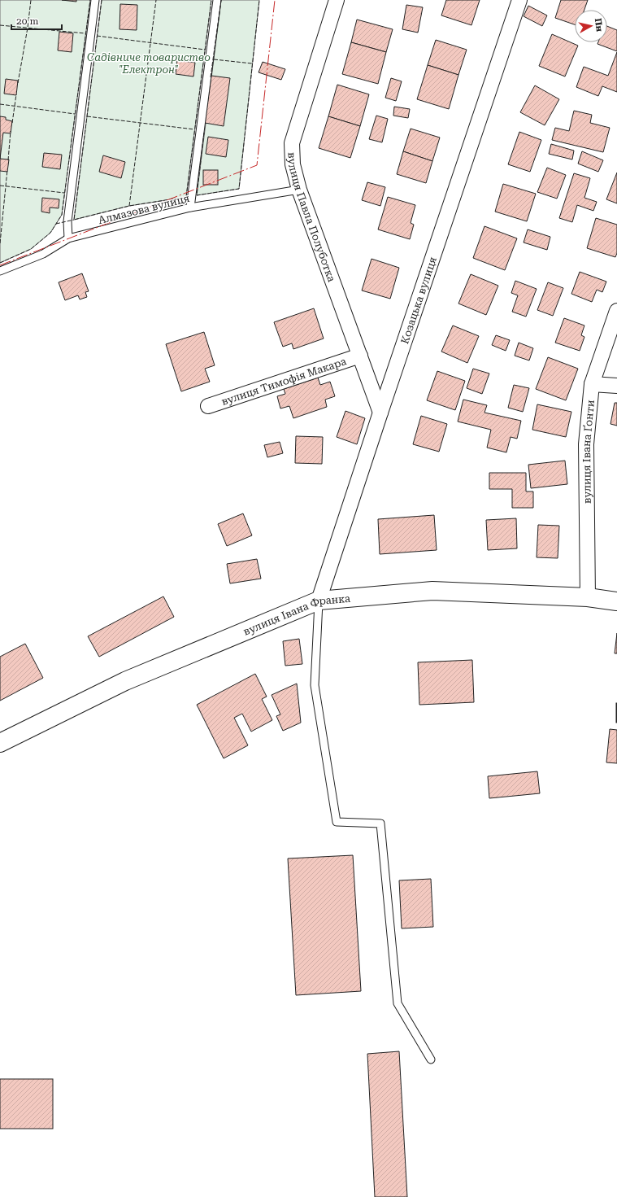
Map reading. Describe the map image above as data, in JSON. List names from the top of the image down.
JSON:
{
  "streets": {
    "street": [
      "вулиця Павла Полуботка",
      "Козацька вулиця",
      "вулиця Тимофія Макара",
      "вулиця Івана Ґонти",
      "вулиця Івана Франка"
    ],
    "lane": ["Алмазова вулиця"]
  },
  "crossings": [
    ["Алмазова вулиця", "вулиця Павла Полуботка"],
    ["вулиця Павла Полуботка", "Козацька вулиця"],
    ["вулиця Павла Полуботка", "вулиця Тимофія Макара"],
    ["Козацька вулиця", "вулиця Івана Франка"],
    ["вулиця Івана Ґонти", "вулиця Івана Франка"]
  ],
  "parks": ["Садівниче товариство \"Електрон\""],
  "scale_bar": "20 m",
  "north": "right"
}
